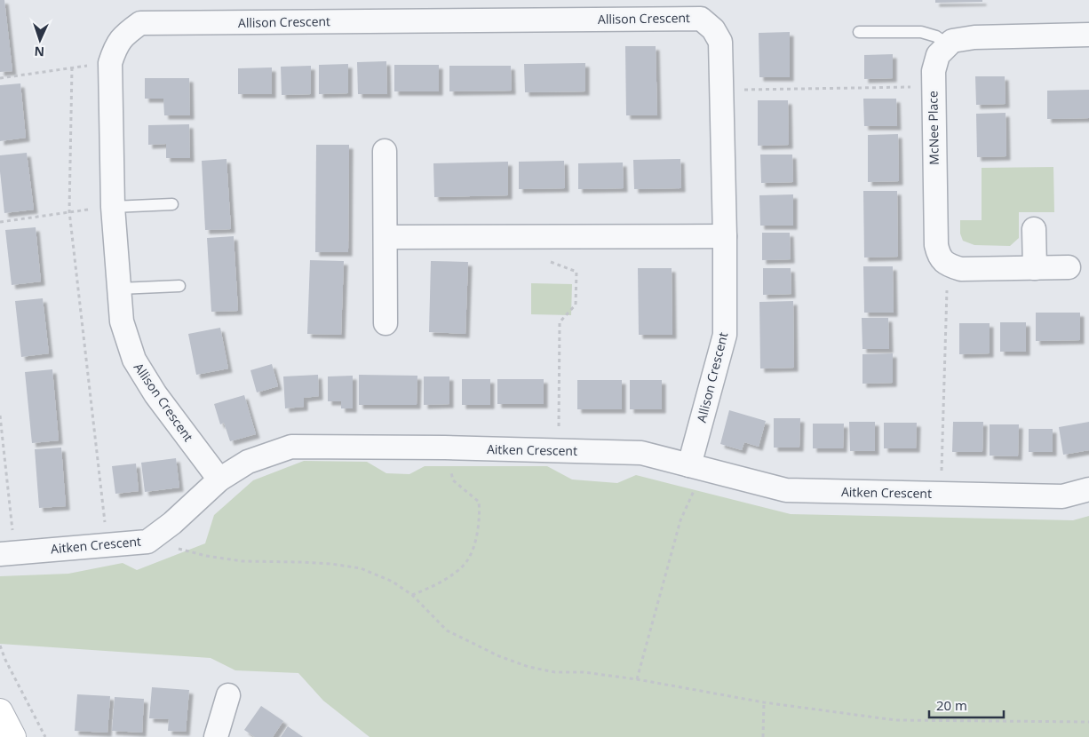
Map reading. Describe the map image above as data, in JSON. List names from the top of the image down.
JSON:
{
  "streets": {
    "street": ["Allison Crescent", "McNee Place", "Aitken Crescent"]
  },
  "crossings": [
    ["Allison Crescent", "Aitken Crescent"]
  ],
  "scale_bar": "20 m",
  "north": "bottom"
}
